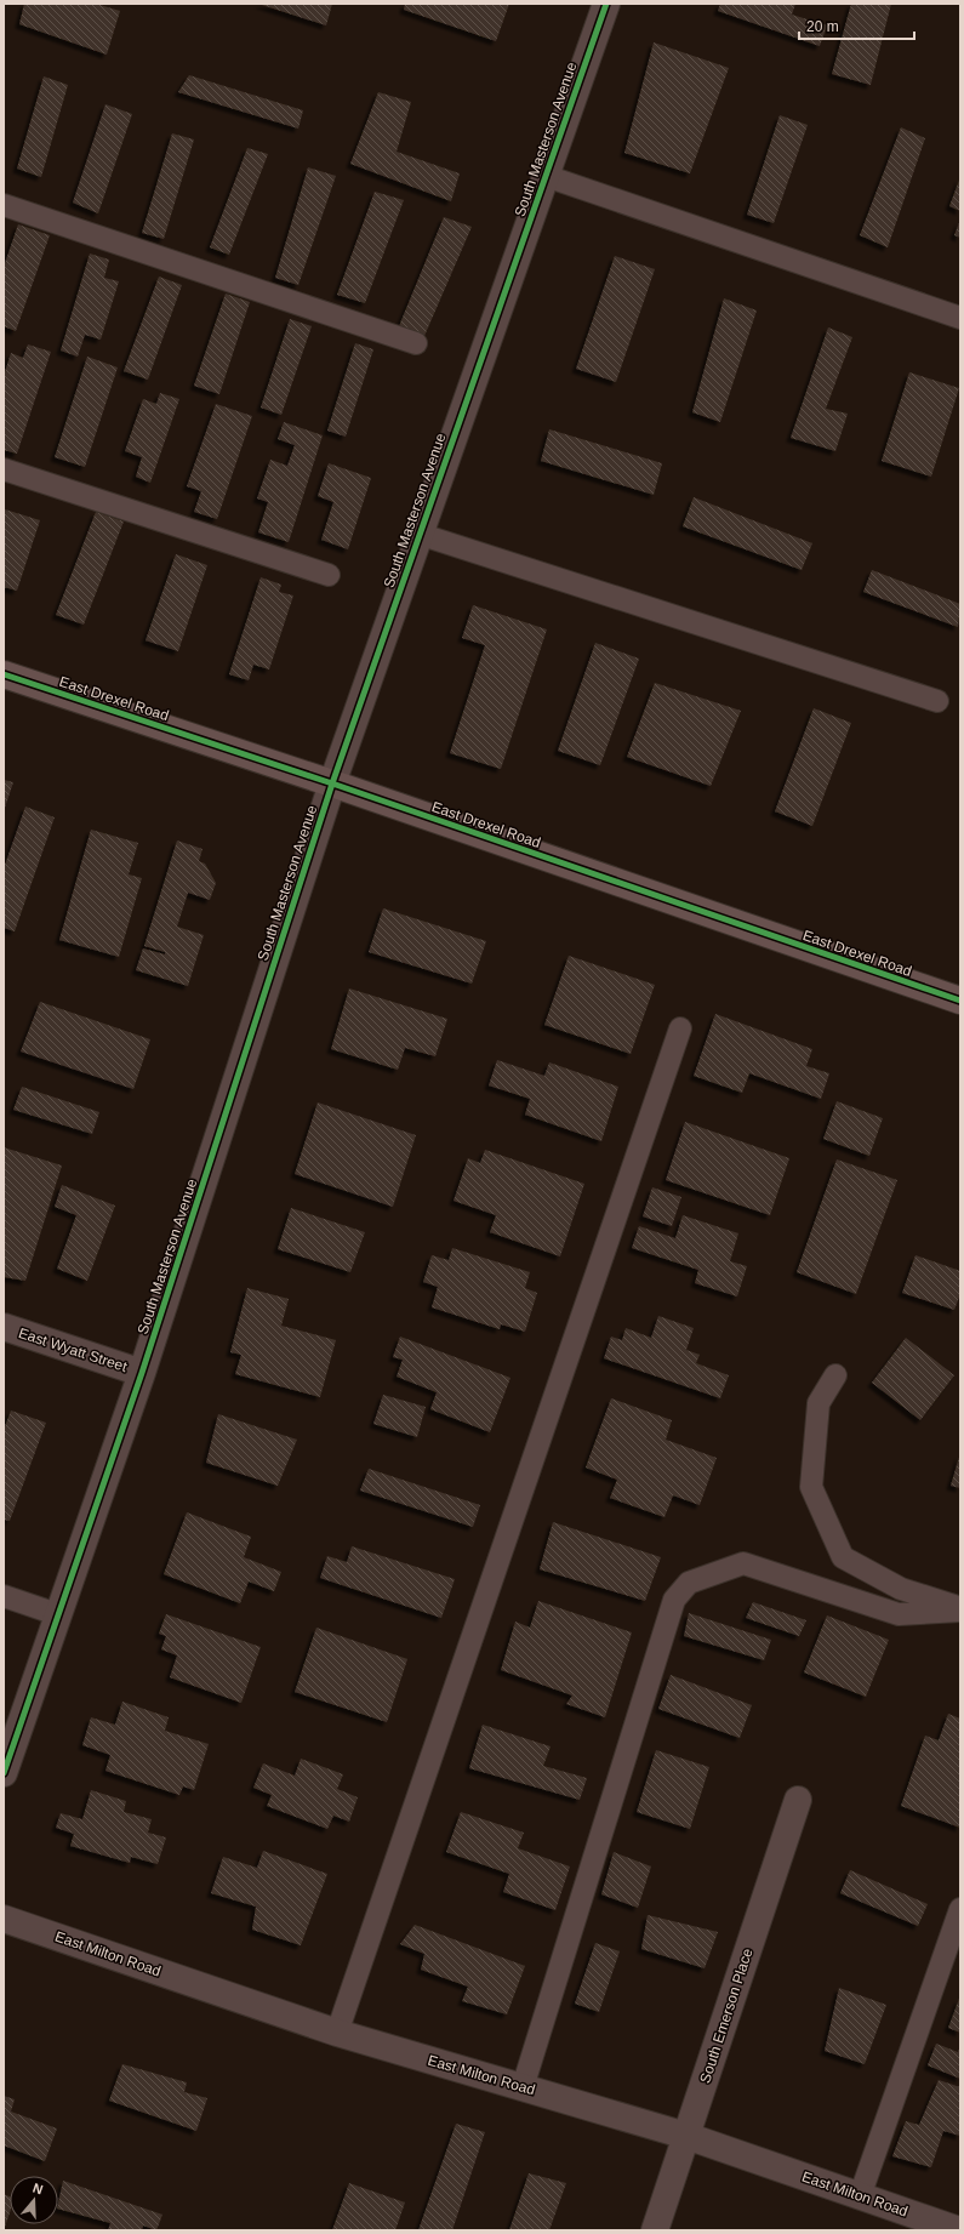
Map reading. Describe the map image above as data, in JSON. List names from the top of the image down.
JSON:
{
  "streets": {
    "street": [
      "South Masterson Avenue",
      "East Drexel Road",
      "East Wyatt Street",
      "East Milton Road",
      "South Emerson Place"
    ]
  },
  "crossings": [
    ["South Masterson Avenue", "East Drexel Road"],
    ["South Masterson Avenue", "East Wyatt Street"],
    ["East Milton Road", "South Emerson Place"]
  ],
  "scale_bar": "20 m",
  "north": "top"
}
